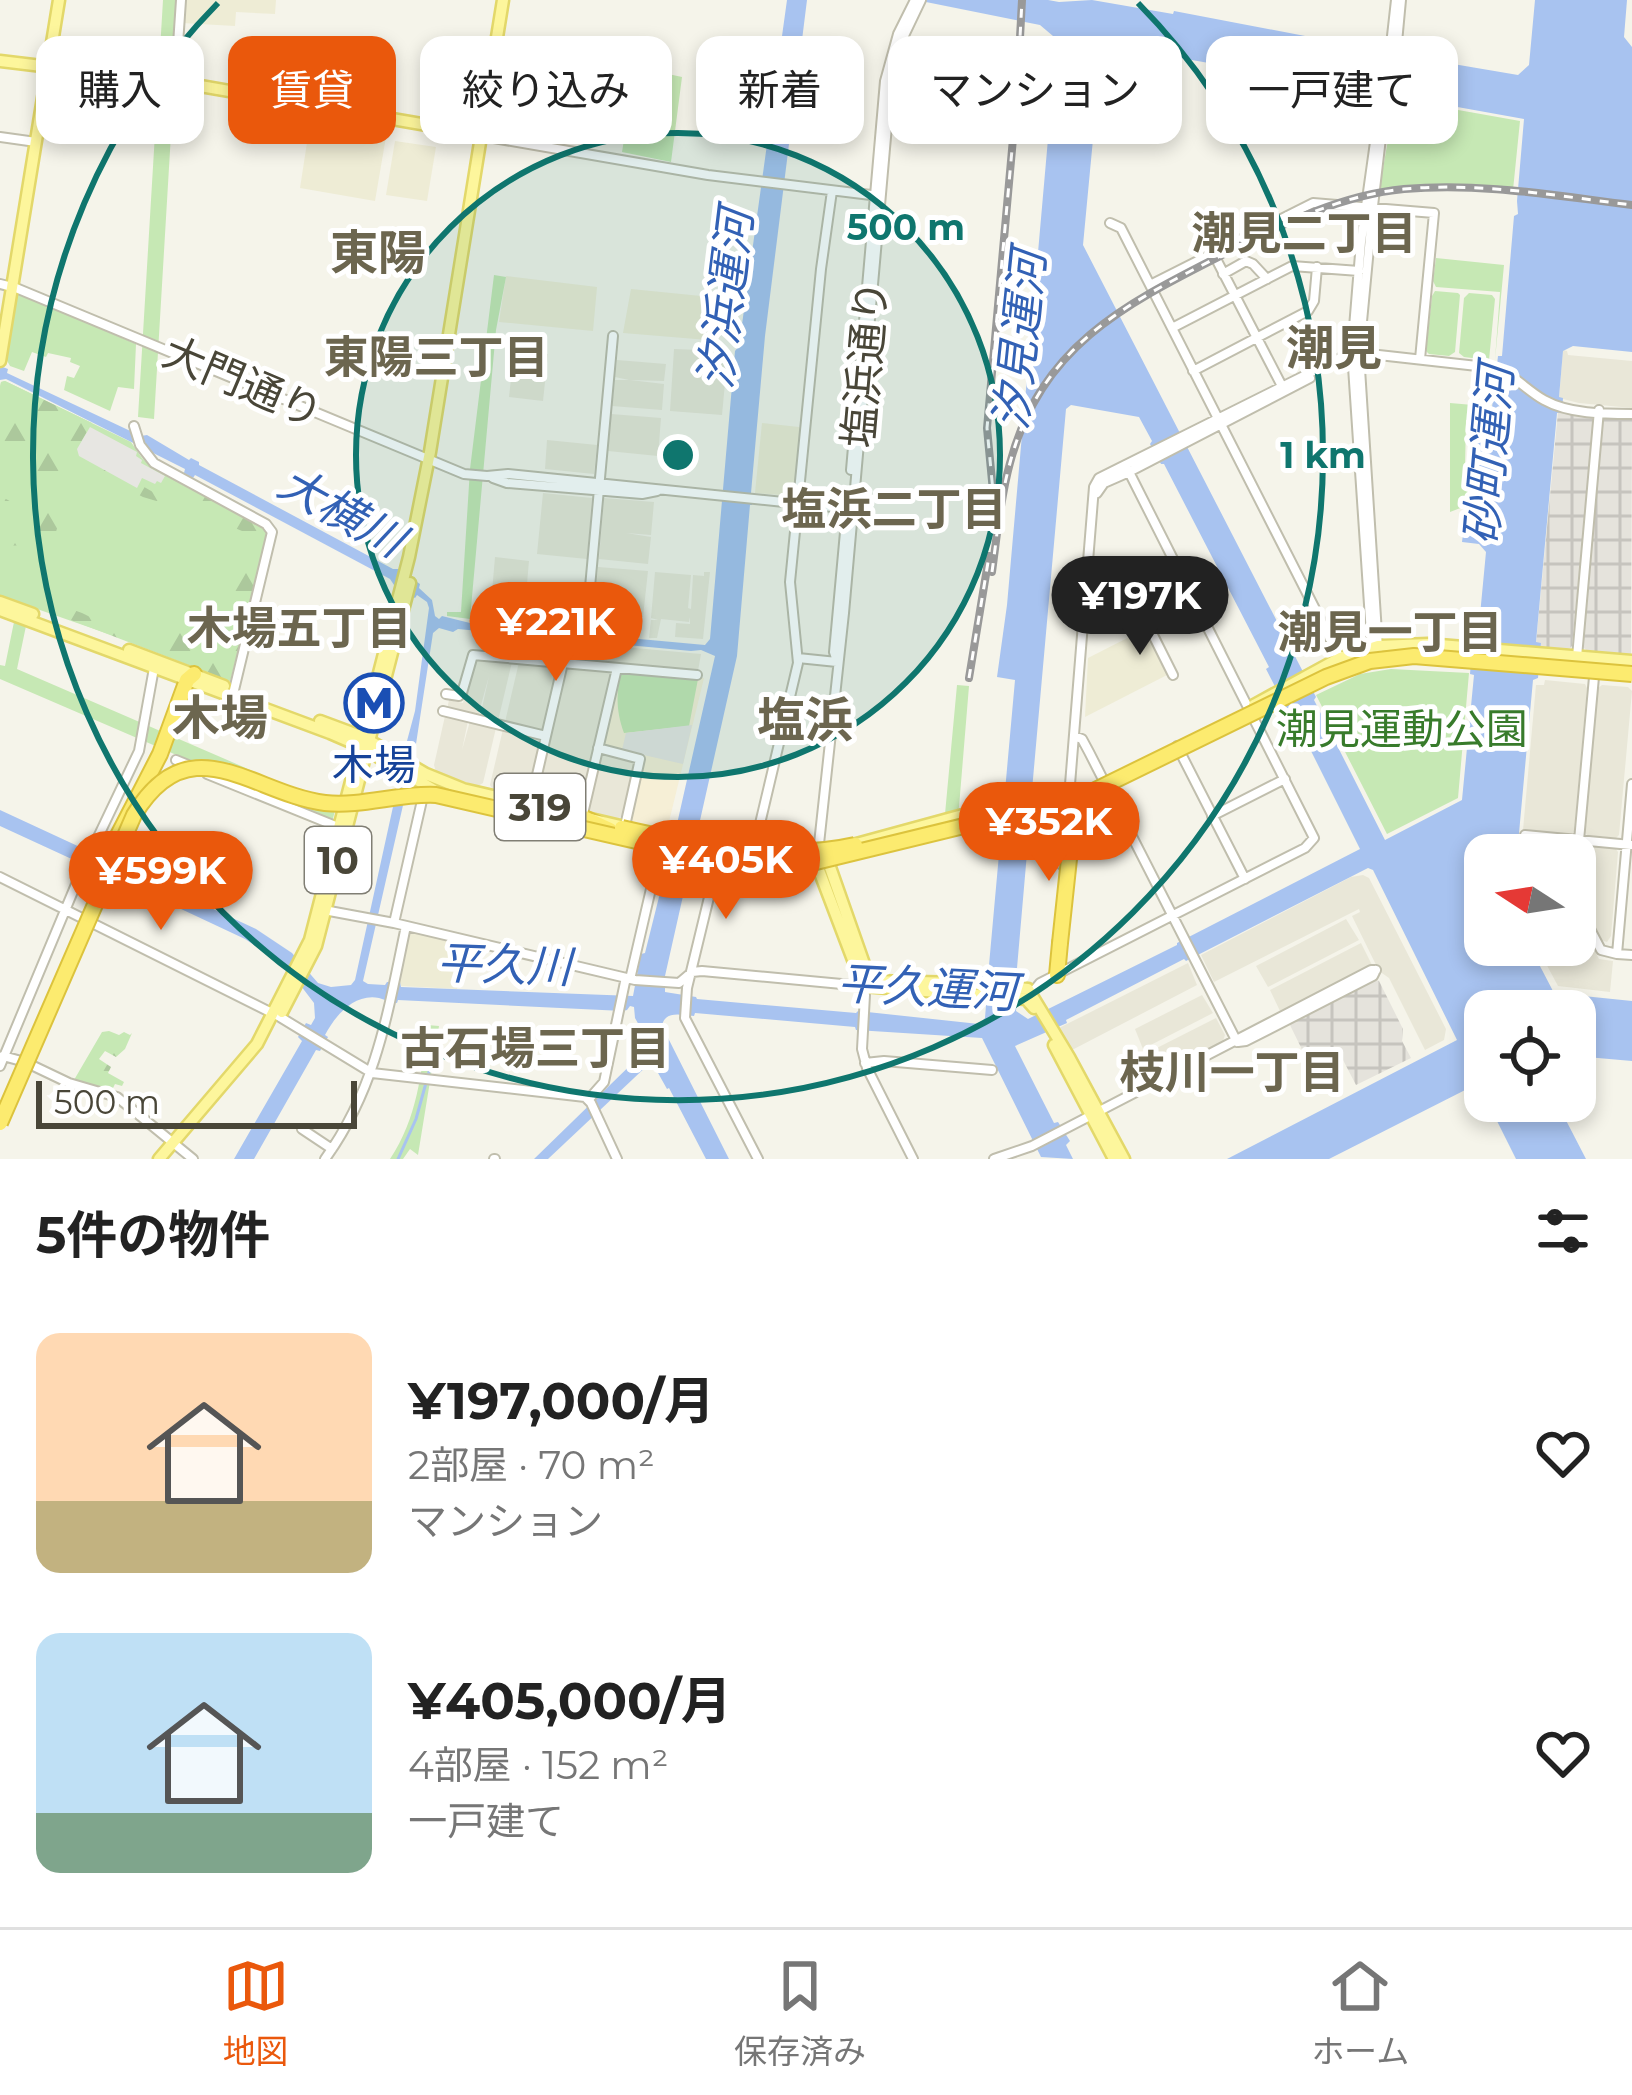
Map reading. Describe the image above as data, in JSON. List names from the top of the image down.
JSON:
{
  "streets": {
    "main road": ["319", "10"],
    "street": ["塩浜通り", "大門通り"]
  },
  "crossings": [
    ["塩浜通り", "319"],
    ["大門通り", "10"],
    ["319", "10"]
  ],
  "districts": [
    "潮見二丁目",
    "東陽",
    "潮見",
    "東陽三丁目",
    "塩浜二丁目",
    "木場五丁目",
    "潮見一丁目",
    "木場",
    "塩浜",
    "古石場三丁目",
    "枝川一丁目"
  ],
  "water": [
    "汐浜運河",
    "汐見運河",
    "砂町運河",
    "大横川",
    "平久川",
    "平久運河"
  ],
  "parks": ["潮見運動公園"],
  "places": {
    "metro station": ["木場"]
  },
  "scale_bar": "500 m",
  "north": "left",
  "page": {
    "chip": [
      "購入",
      "賃貸",
      "絞り込み",
      "新着",
      "マンション",
      "一戸建て"
    ],
    "price": [
      "¥197K",
      "¥221K",
      "¥352K",
      "¥405K",
      "¥599K"
    ],
    "scale": "500 m",
    "heading": "5件の物件",
    "list": [
      {
        "name": "¥197,000/月",
        "note": "2部屋 · 70 m² · マンション"
      },
      {
        "name": "¥405,000/月",
        "note": "4部屋 · 152 m² · 一戸建て"
      }
    ],
    "tabs": ["地図", "保存済み", "ホーム"]
  },
  "rings": ["500 m", "1 km"]
}
